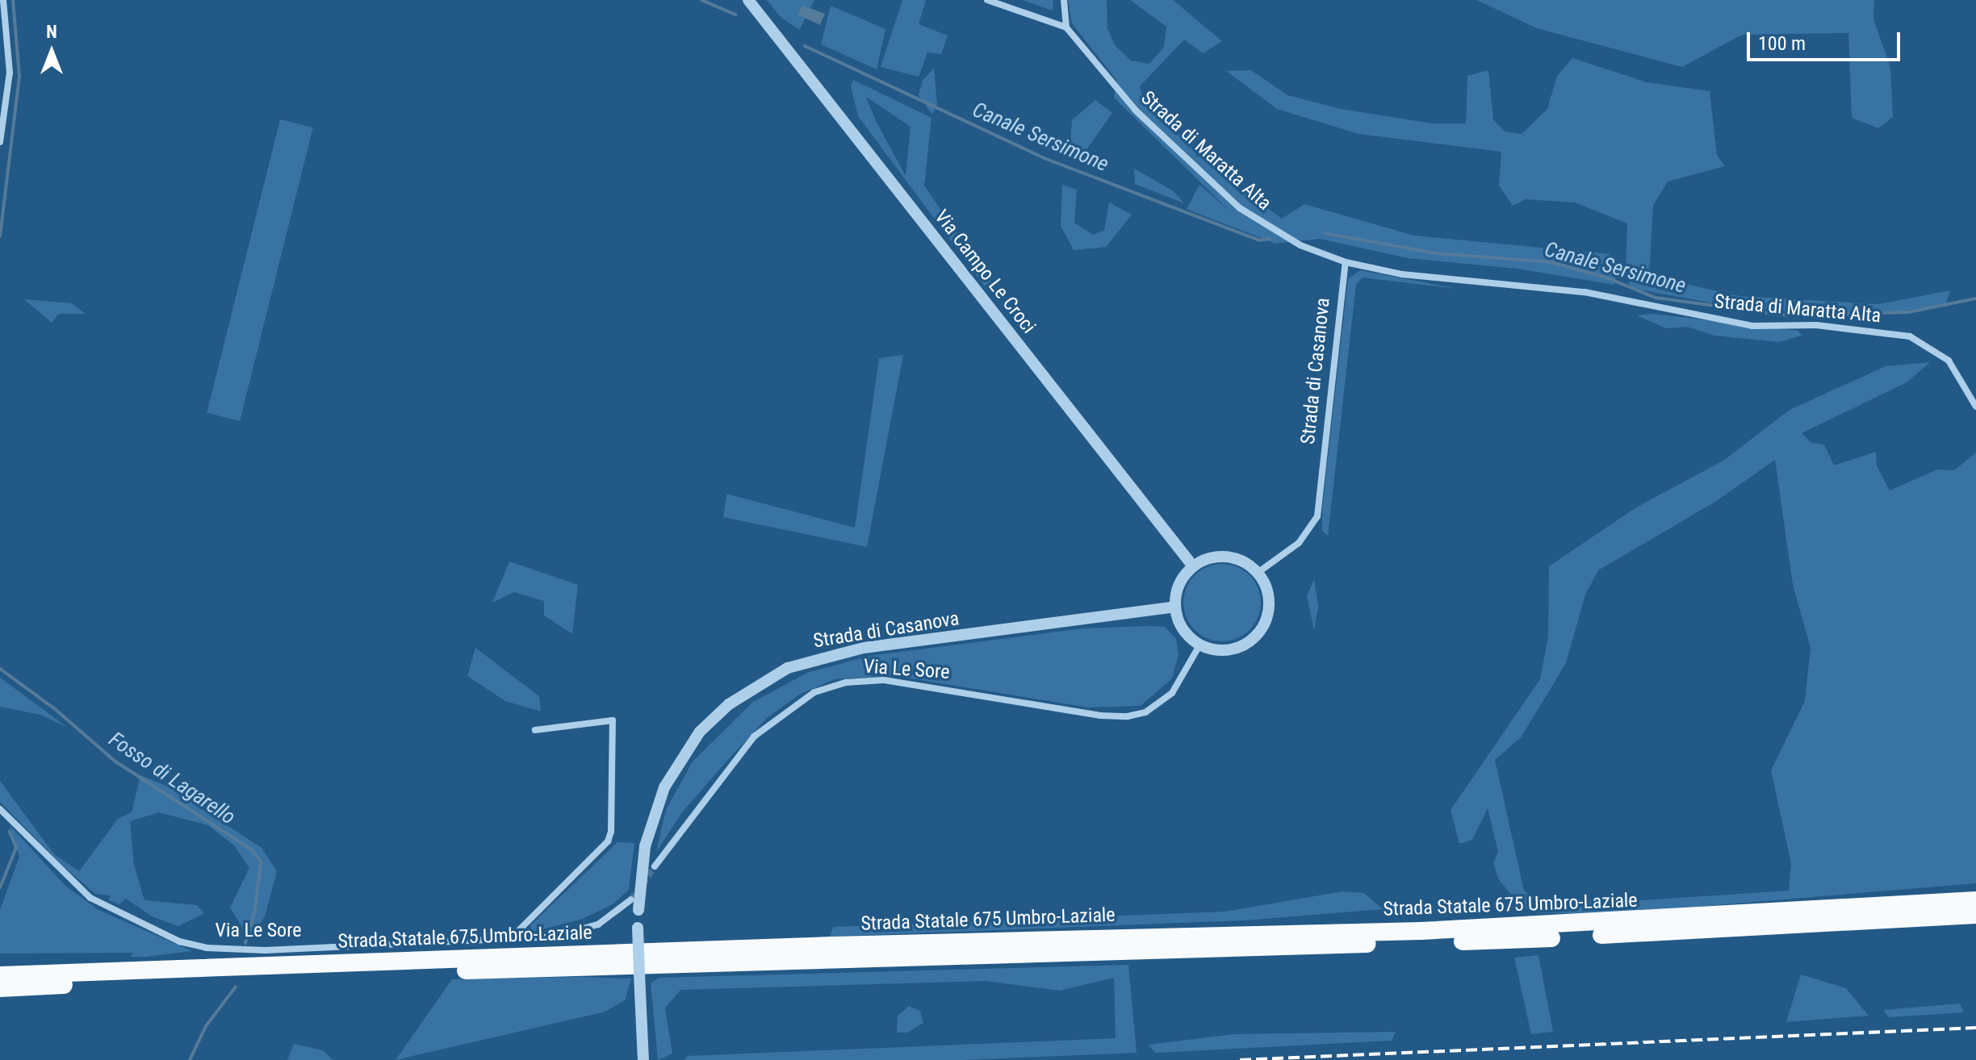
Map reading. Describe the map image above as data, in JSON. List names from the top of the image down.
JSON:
{
  "streets": {
    "highway": ["Strada Statale 675 Umbro-Laziale"],
    "street": [
      "Strada di Maratta Alta",
      "Via Campo Le Croci",
      "Strada di Casanova",
      "Via Le Sore"
    ]
  },
  "crossings": [
    ["Strada di Maratta Alta", "Strada di Casanova"],
    ["Via Campo Le Croci", "Strada di Casanova"],
    ["Via Campo Le Croci", "Via Le Sore"],
    ["Strada di Casanova", "Via Le Sore"]
  ],
  "water": ["Canale Sersimone", "Fosso di Lagarello"],
  "scale_bar": "100 m",
  "north": "top"
}
